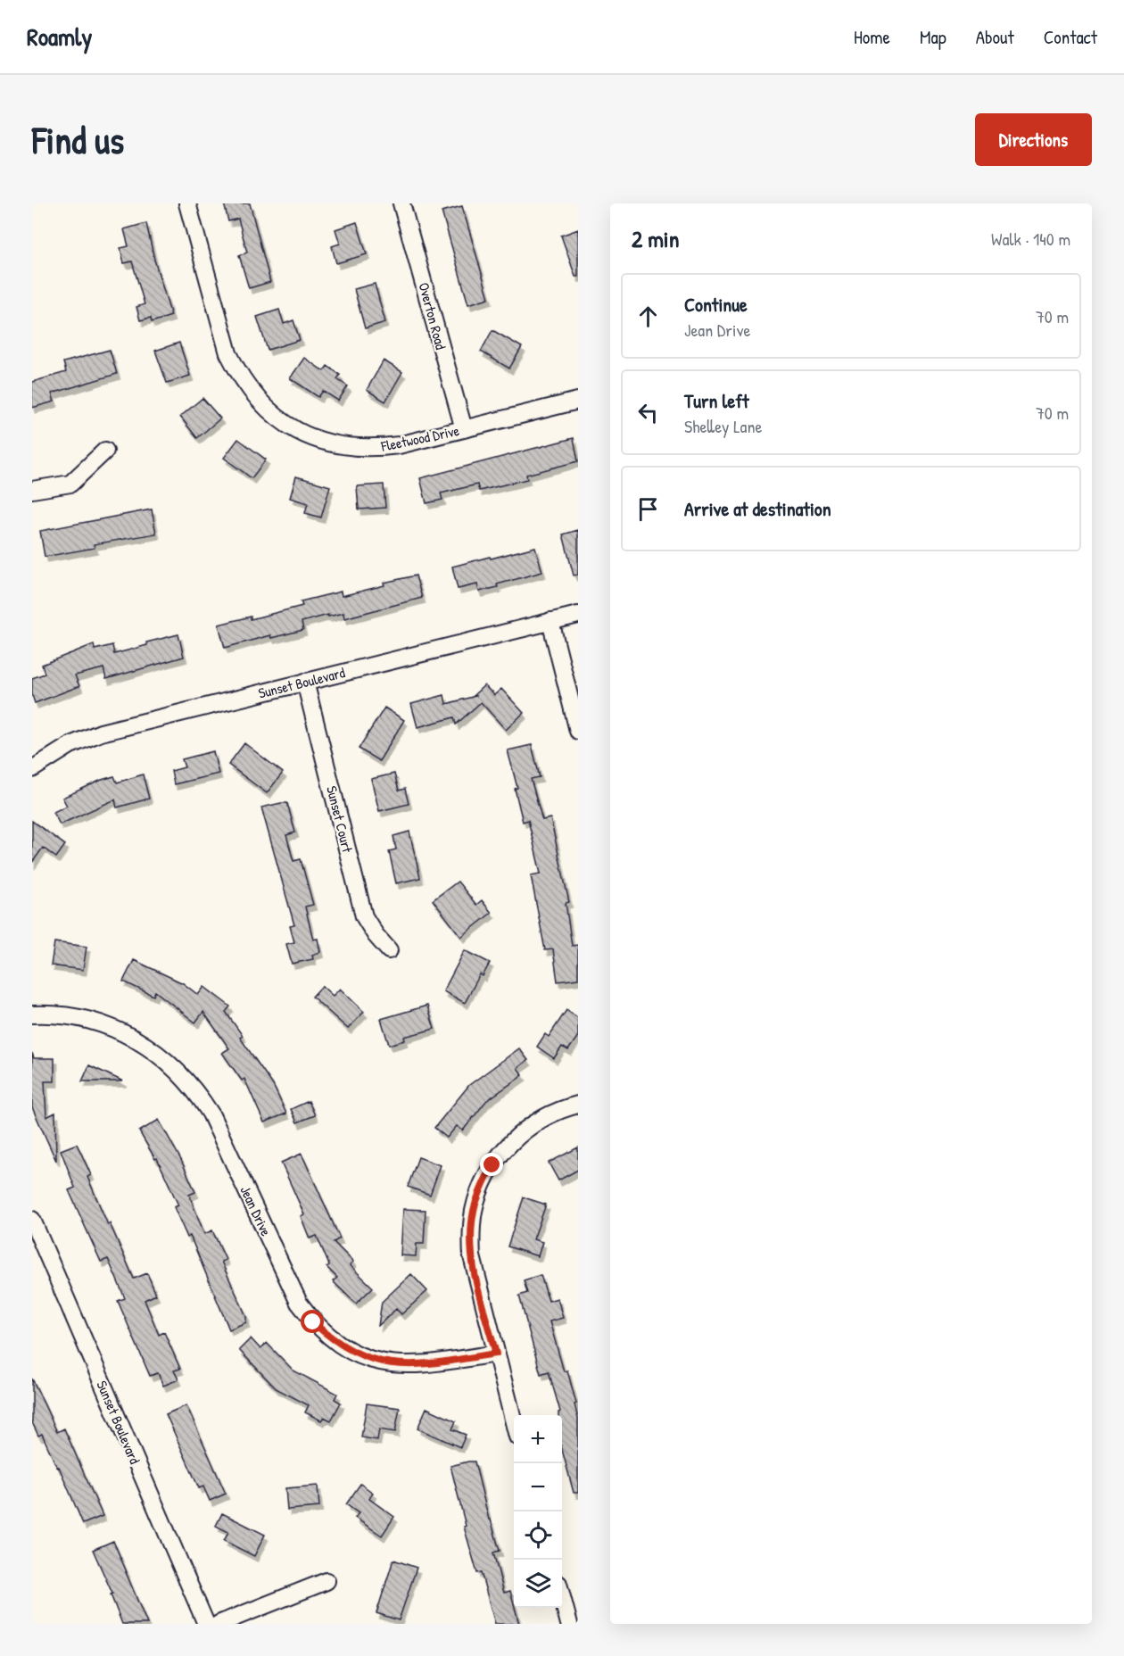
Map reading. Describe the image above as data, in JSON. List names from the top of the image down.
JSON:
{
  "streets": {
    "street": [
      "Overton Road",
      "Fleetwood Drive",
      "Sunset Boulevard",
      "Sunset Court",
      "Jean Drive"
    ]
  },
  "crossings": [
    ["Overton Road", "Fleetwood Drive"],
    ["Sunset Boulevard", "Sunset Court"]
  ],
  "page": {
    "header": "Roamly",
    "nav": [
      "Home",
      "Map",
      "About",
      "Contact"
    ],
    "buttons": "Directions",
    "title": "Find us",
    "heading": ["2 min", "Walk · 140 m"],
    "list": [
      ["Continue", "Jean Drive", "70 m"],
      ["Turn left", "Shelley Lane", "70 m"],
      "Arrive at destination"
    ],
    "map_buttons": ["+", "−"]
  }
}
